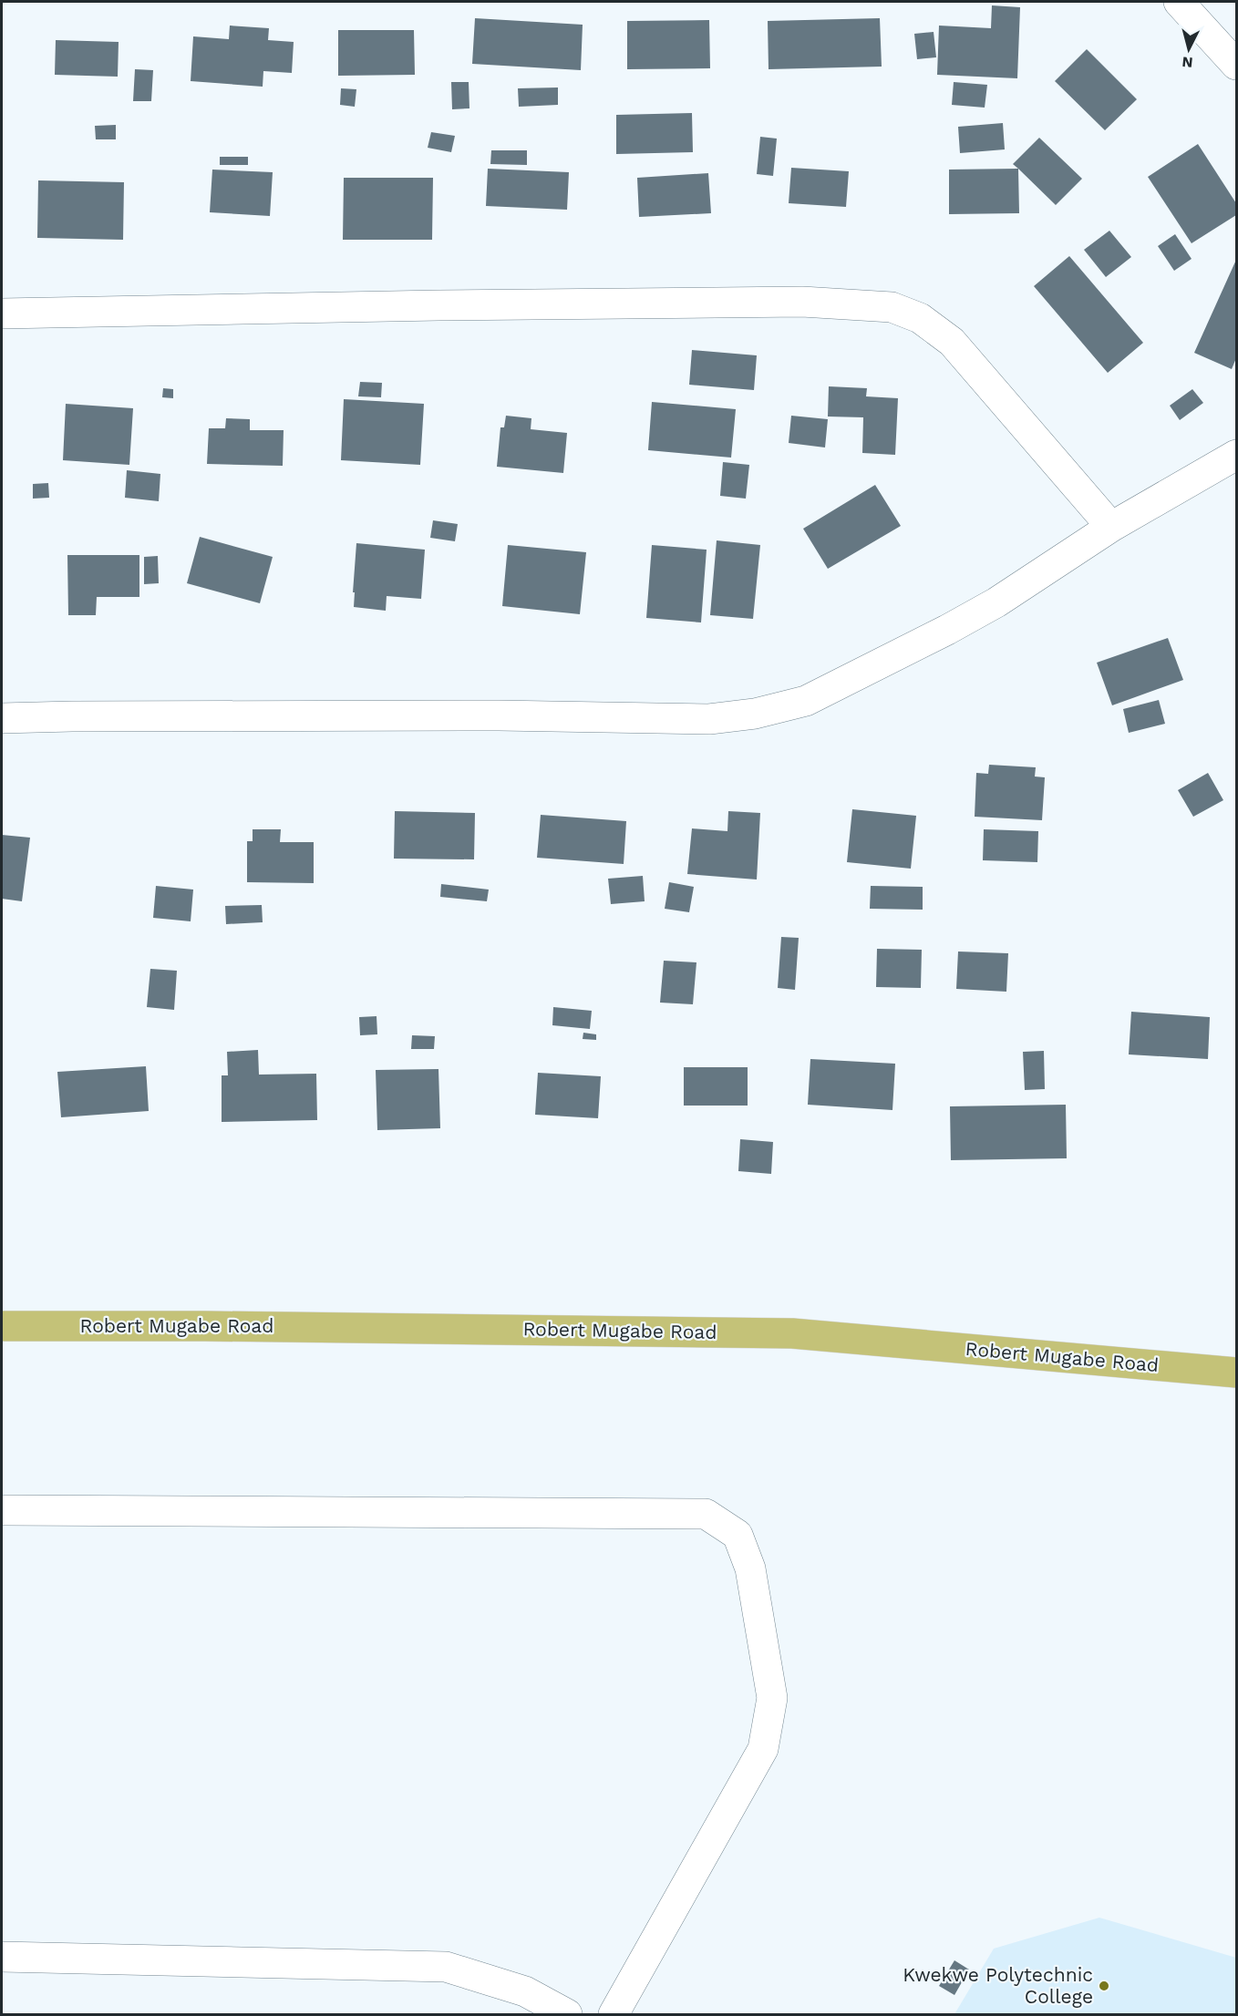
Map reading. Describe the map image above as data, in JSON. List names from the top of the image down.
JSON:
{
  "streets": {
    "main road": ["Robert Mugabe Road"]
  },
  "places": ["Kwekwe Polytechnic College"],
  "north": "bottom"
}
